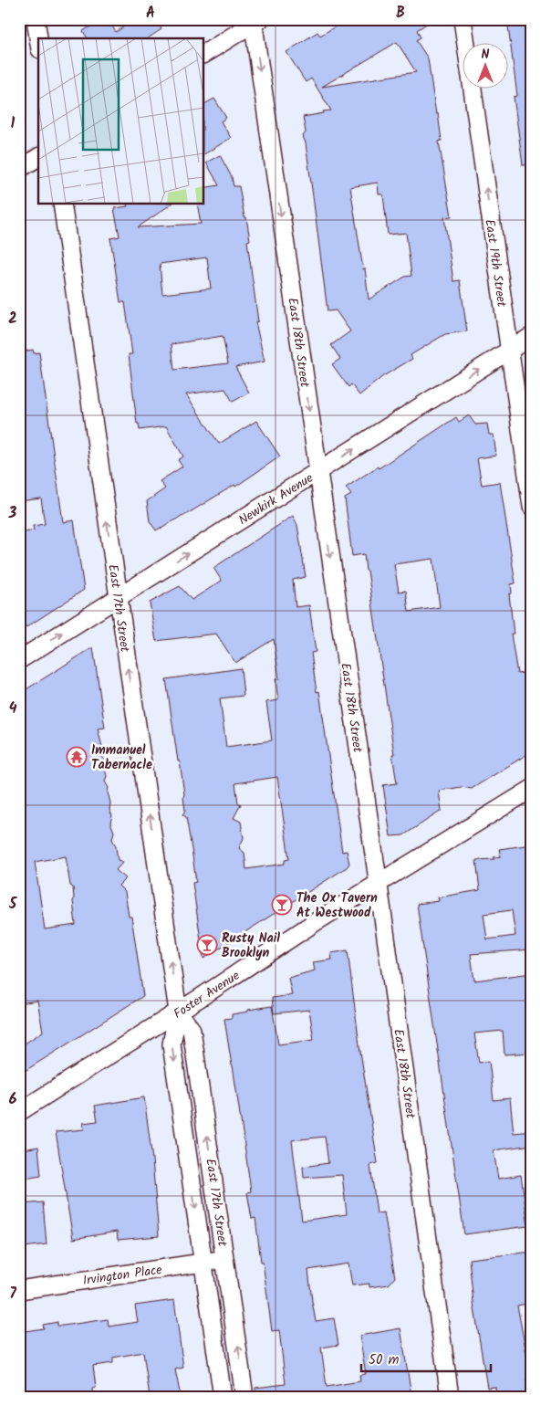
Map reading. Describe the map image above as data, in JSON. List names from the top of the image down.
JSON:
{
  "streets": {
    "street": [
      "East 19th Street",
      "East 18th Street",
      "Newkirk Avenue",
      "East 17th Street",
      "Foster Avenue",
      "Irvington Place"
    ]
  },
  "crossings": [
    ["East 19th Street", "Newkirk Avenue"],
    ["East 18th Street", "Newkirk Avenue"],
    ["East 18th Street", "Foster Avenue"],
    ["Newkirk Avenue", "East 17th Street"],
    ["East 17th Street", "Foster Avenue"],
    ["East 17th Street", "Irvington Place"]
  ],
  "one_way": ["East 19th Street", "East 18th Street", "Newkirk Avenue"],
  "places": {
    "temple": ["Immanuel Tabernacle"],
    "bar": ["The Ox Tavern At Westwood", "Rusty Nail Brooklyn"]
  },
  "scale_bar": "50 m",
  "north": "top",
  "grid": {
    "columns": ["A", "B"],
    "rows": [
      "1",
      "2",
      "3",
      "4",
      "5",
      "6",
      "7"
    ]
  }
}
